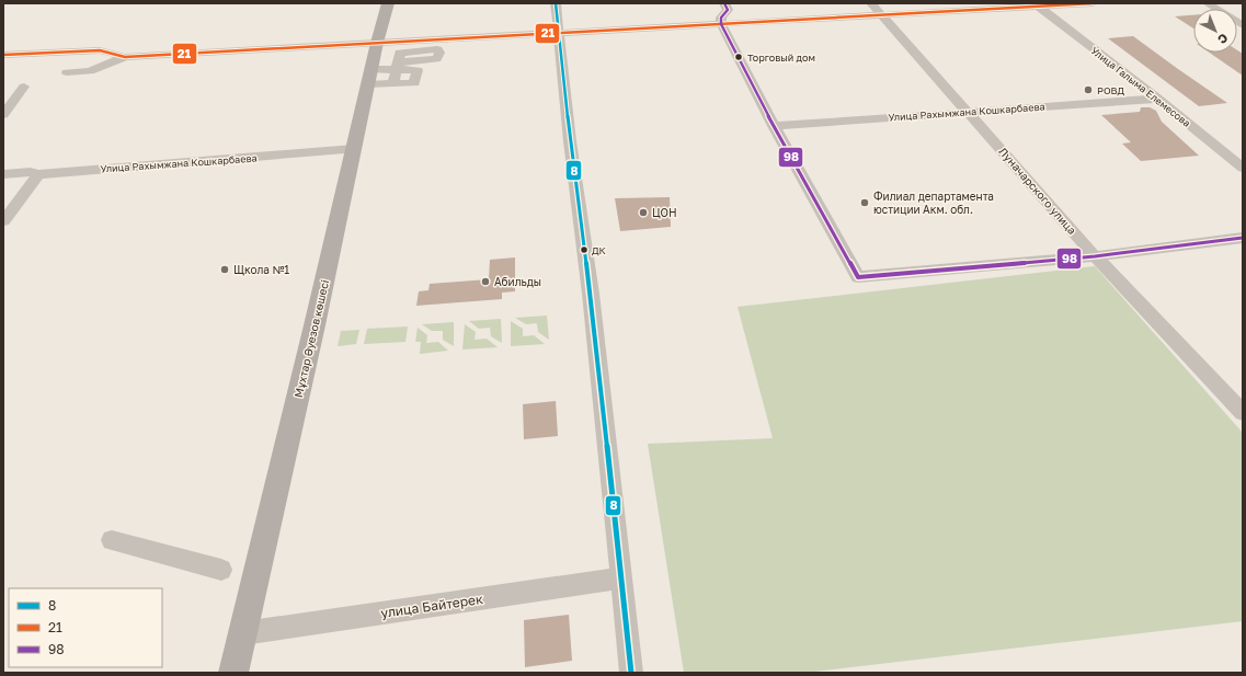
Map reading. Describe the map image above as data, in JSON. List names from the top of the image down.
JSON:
{
  "streets": {
    "main road": ["Мұхтар Әуезов көшесі"],
    "street": [
      "Улица Галыма Елемесова",
      "Улица Рахымжана Кошкарбаева",
      "Луначарского улица",
      "улица Байтерек"
    ]
  },
  "crossings": [
    ["Улица Галыма Елемесова", "Улица Рахымжана Кошкарбаева"],
    ["Улица Рахымжана Кошкарбаева", "Луначарского улица"],
    ["Улица Рахымжана Кошкарбаева", "Мұхтар Әуезов көшесі"],
    ["Мұхтар Әуезов көшесі", "улица Байтерек"]
  ],
  "places": [
    "Торговый дом",
    "РОВД",
    "Филиал департамента юстиции Акм. обл.",
    "ЦОН",
    "ДК",
    "Щкола №1",
    "Абильды"
  ],
  "lines": ["transit line 8", "transit line 21", "transit line 98"],
  "legend": ["8", "21", "98"],
  "north": "bottom right"
}
